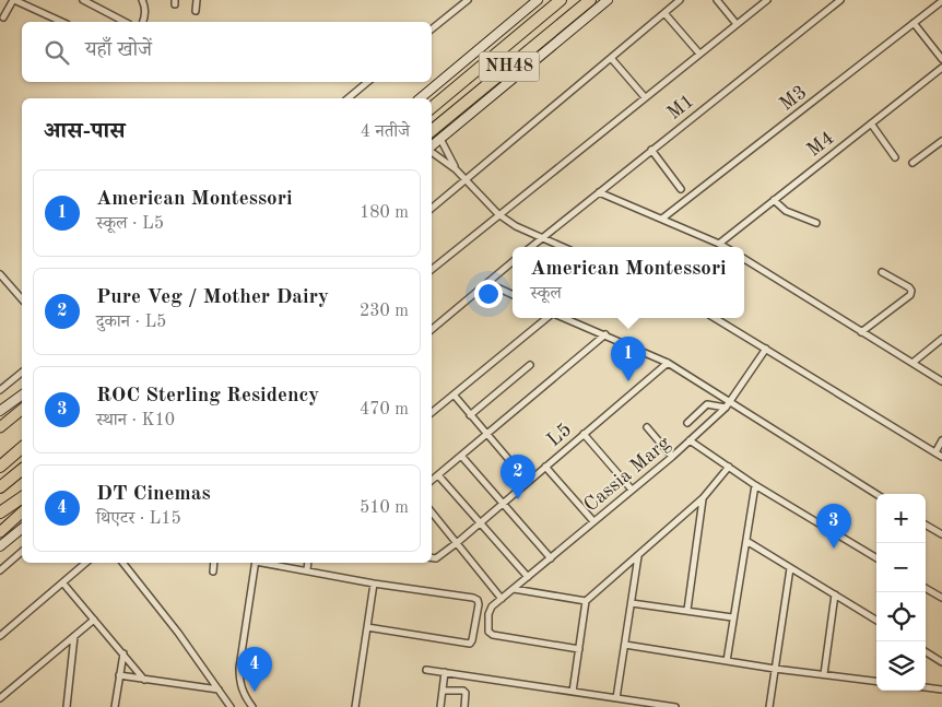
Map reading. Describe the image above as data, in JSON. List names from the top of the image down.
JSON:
{
  "streets": {
    "highway": ["NH48"],
    "street": [
      "M3",
      "M1",
      "M4",
      "L5",
      "Cassia Marg"
    ]
  },
  "page": {
    "search": "यहाँ खोजें",
    "heading": ["आस-पास", "4 नतीजे"],
    "list": [
      {
        "mark": "1",
        "name": "American Montessori",
        "note": "स्कूल · L5",
        "value": "180 m"
      },
      {
        "mark": "2",
        "name": "Pure Veg / Mother Dairy",
        "note": "दुकान · L5",
        "value": "230 m"
      },
      {
        "mark": "3",
        "name": "ROC Sterling Residency",
        "note": "स्थान · K10",
        "value": "470 m"
      },
      {
        "mark": "4",
        "name": "DT Cinemas",
        "note": "थिएटर · L15",
        "value": "510 m"
      }
    ],
    "popup": ["American Montessori", "स्कूल"],
    "pins": [
      "1",
      "2",
      "3",
      "4"
    ],
    "map_buttons": ["+", "−"]
  }
}
